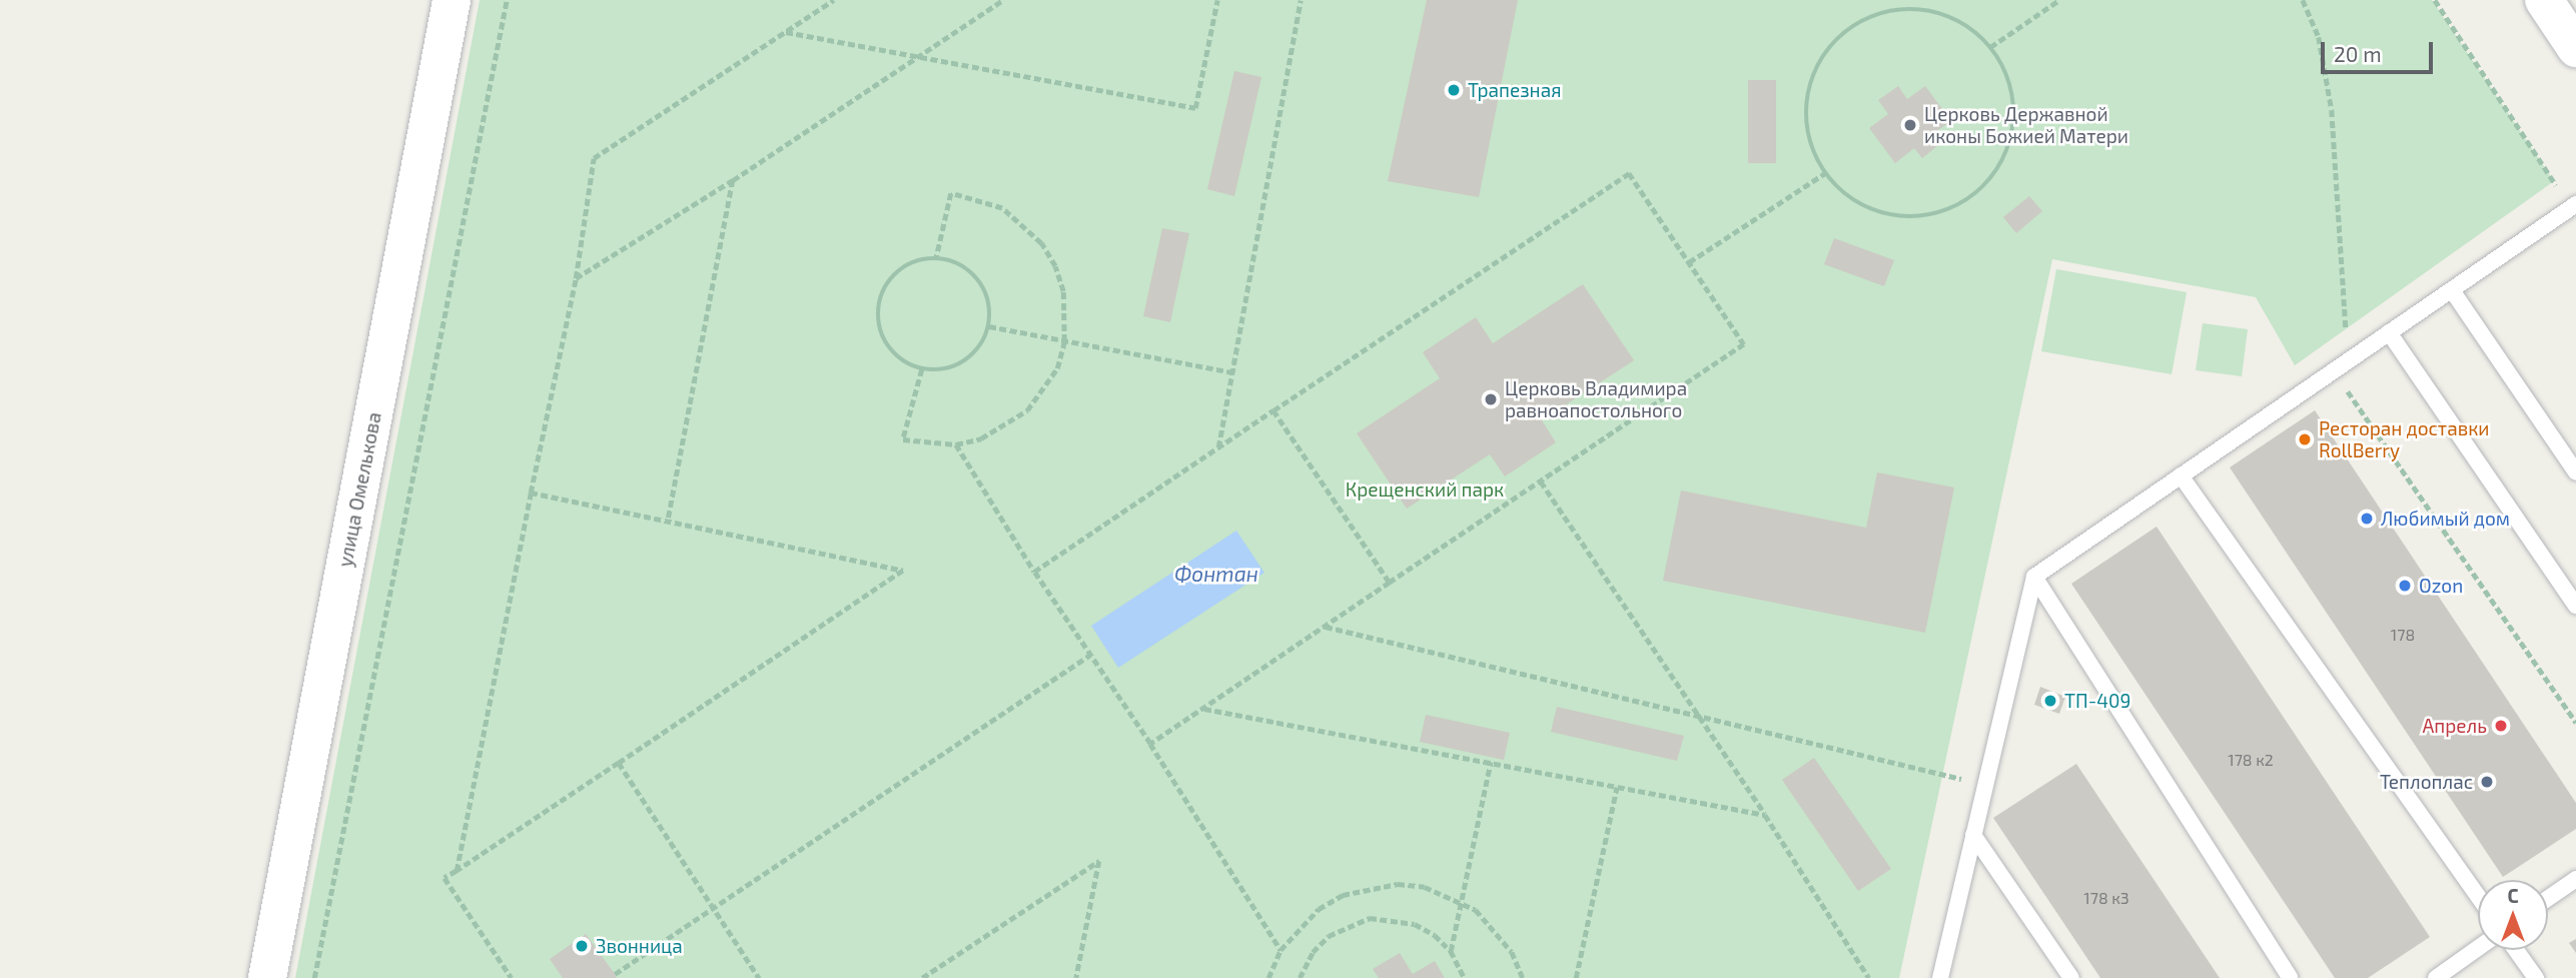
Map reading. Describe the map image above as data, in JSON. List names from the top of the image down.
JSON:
{
  "streets": {
    "street": ["улица Омелькова"]
  },
  "water": ["Фонтан"],
  "parks": ["Крещенский парк"],
  "places": [
    "Трапезная",
    "Церковь Державной иконы Божией Матери",
    "Церковь Владимира равноапостольного",
    "Ресторан доставки RollBerry",
    "Любимый дом",
    "Ozon",
    "ТП-409",
    "Апрель",
    "Теплоплас",
    "Звонница"
  ],
  "house_numbers": ["178", "178 к2", "178 к3"],
  "scale_bar": "20 m",
  "north": "top"
}
